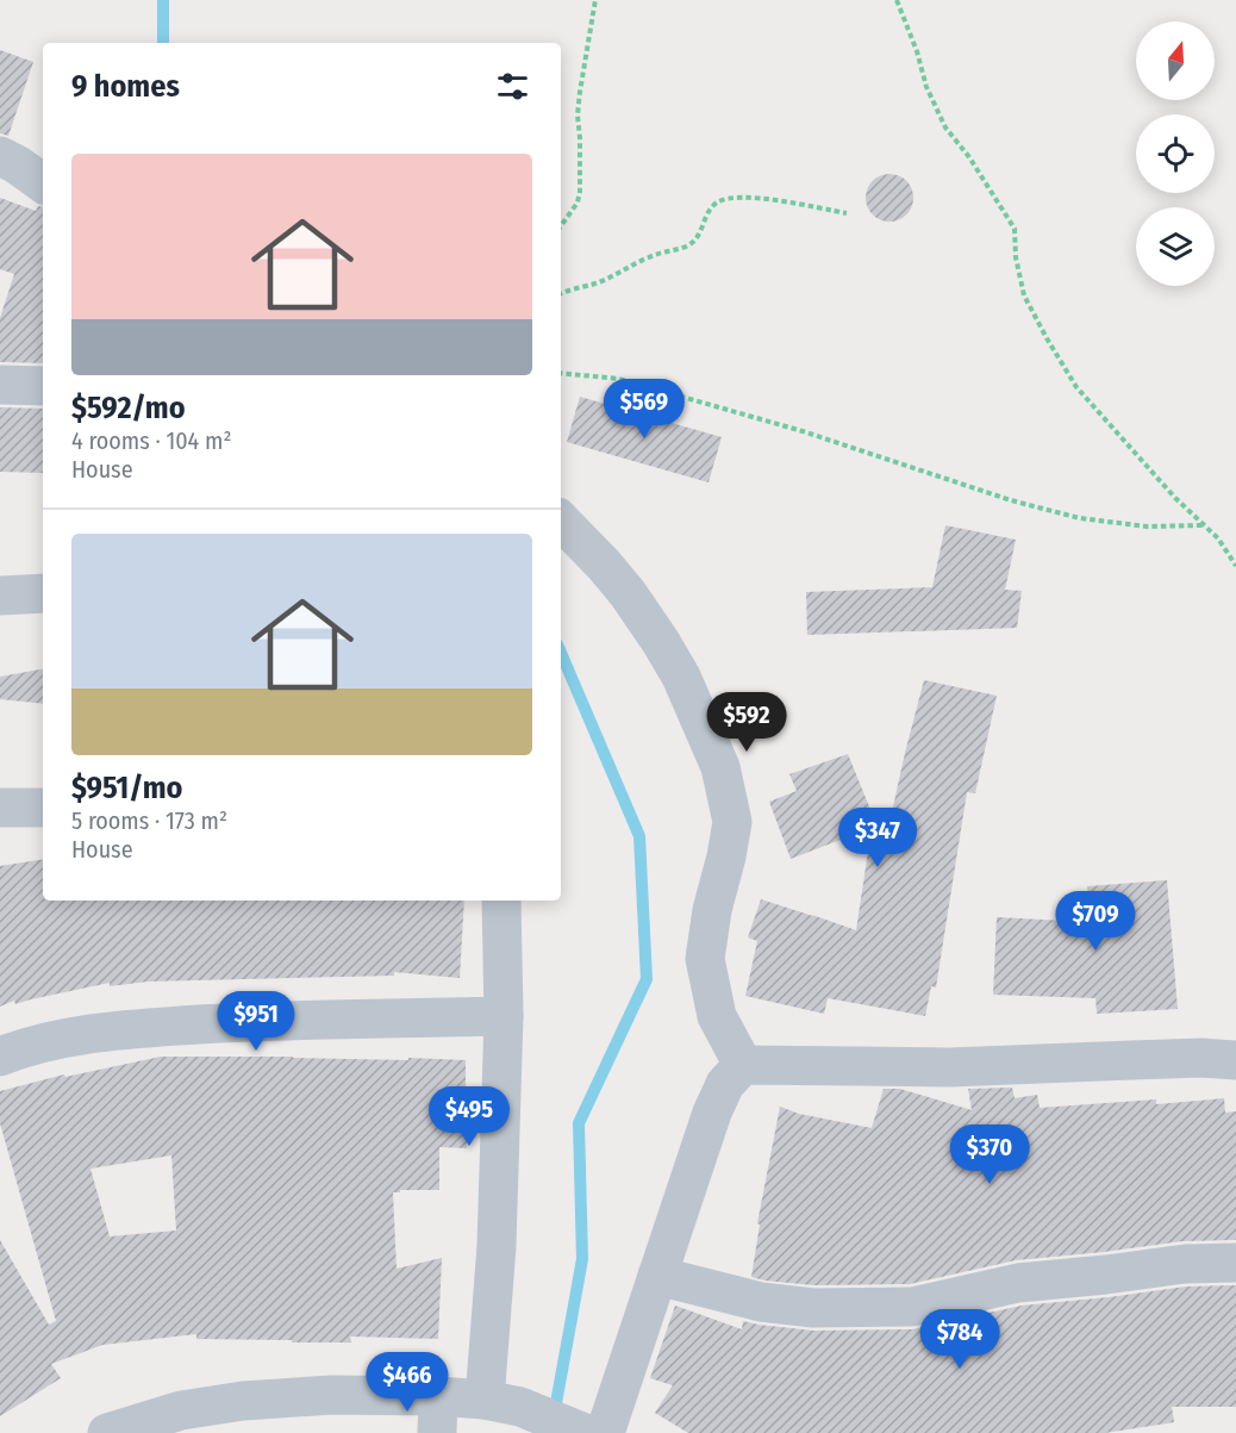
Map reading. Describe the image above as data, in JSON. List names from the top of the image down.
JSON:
{
  "north": "top",
  "page": {
    "heading": "9 homes",
    "list": [
      {
        "name": "$592/mo",
        "note": "4 rooms · 104 m² · House"
      },
      {
        "name": "$951/mo",
        "note": "5 rooms · 173 m² · House"
      }
    ],
    "price": [
      "$569",
      "$592",
      "$347",
      "$709",
      "$951",
      "$495",
      "$370",
      "$784",
      "$466"
    ]
  }
}
